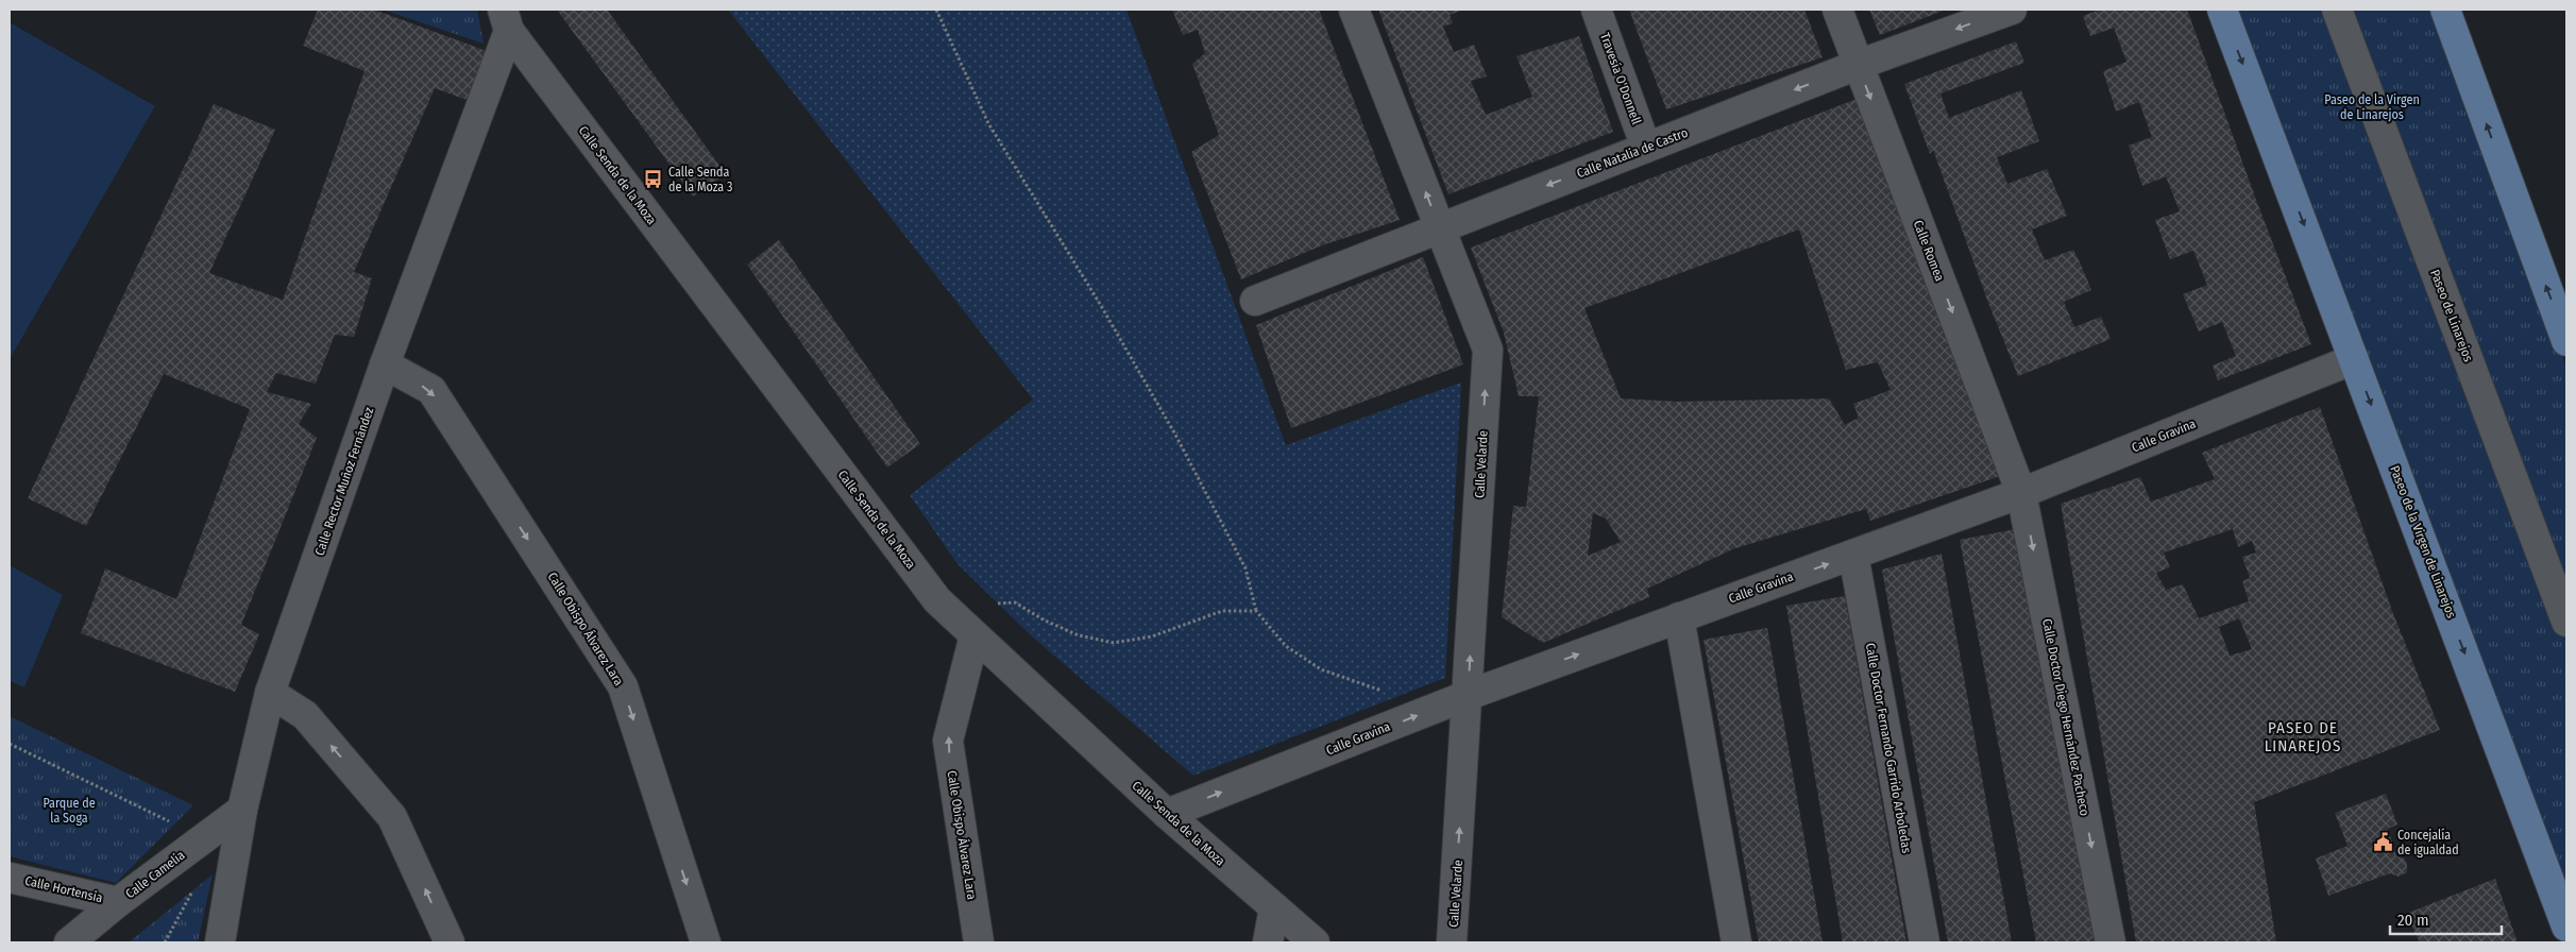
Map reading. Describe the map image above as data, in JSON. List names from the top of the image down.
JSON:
{
  "streets": {
    "main road": ["Paseo de la Virgen de Linarejos"],
    "street": [
      "Travesía O'Donnell",
      "Calle Natalia de Castro",
      "Calle Senda de la Moza",
      "Calle Romea",
      "Paseo de Linarejos",
      "Calle Gravina",
      "Calle Velarde",
      "Calle Rector Muñoz Fernández",
      "Calle Obispo Álvarez Lara",
      "Calle Doctor Diego Hernández Pacheco",
      "Calle Doctor Fernando Garrido Arboledas",
      "Calle Camelia",
      "Calle Hortensia"
    ]
  },
  "crossings": [
    ["Travesía O'Donnell", "Calle Natalia de Castro"],
    ["Calle Natalia de Castro", "Calle Romea"],
    ["Calle Natalia de Castro", "Calle Velarde"],
    ["Calle Senda de la Moza", "Calle Gravina"],
    ["Calle Senda de la Moza", "Calle Rector Muñoz Fernández"],
    ["Calle Senda de la Moza", "Calle Obispo Álvarez Lara"],
    ["Calle Romea", "Calle Gravina"],
    ["Calle Romea", "Calle Doctor Diego Hernández Pacheco"],
    ["Calle Gravina", "Calle Velarde"],
    ["Calle Gravina", "Paseo de la Virgen de Linarejos"],
    ["Calle Gravina", "Calle Doctor Diego Hernández Pacheco"],
    ["Calle Gravina", "Calle Doctor Fernando Garrido Arboledas"],
    ["Calle Rector Muñoz Fernández", "Calle Obispo Álvarez Lara"],
    ["Calle Rector Muñoz Fernández", "Calle Camelia"],
    ["Calle Camelia", "Calle Hortensia"]
  ],
  "one_way": [
    "Calle Natalia de Castro",
    "Calle Romea",
    "Calle Gravina",
    "Calle Velarde",
    "Calle Doctor Diego Hernández Pacheco"
  ],
  "districts": ["PASEO DE LINAREJOS"],
  "parks": ["Paseo de la Virgen de Linarejos", "Parque de la Soga"],
  "places": {
    "bus stop": ["Calle Senda de la Moza 3"],
    "public building": ["Concejalía de igualdad"]
  },
  "scale_bar": "20 m"
}
